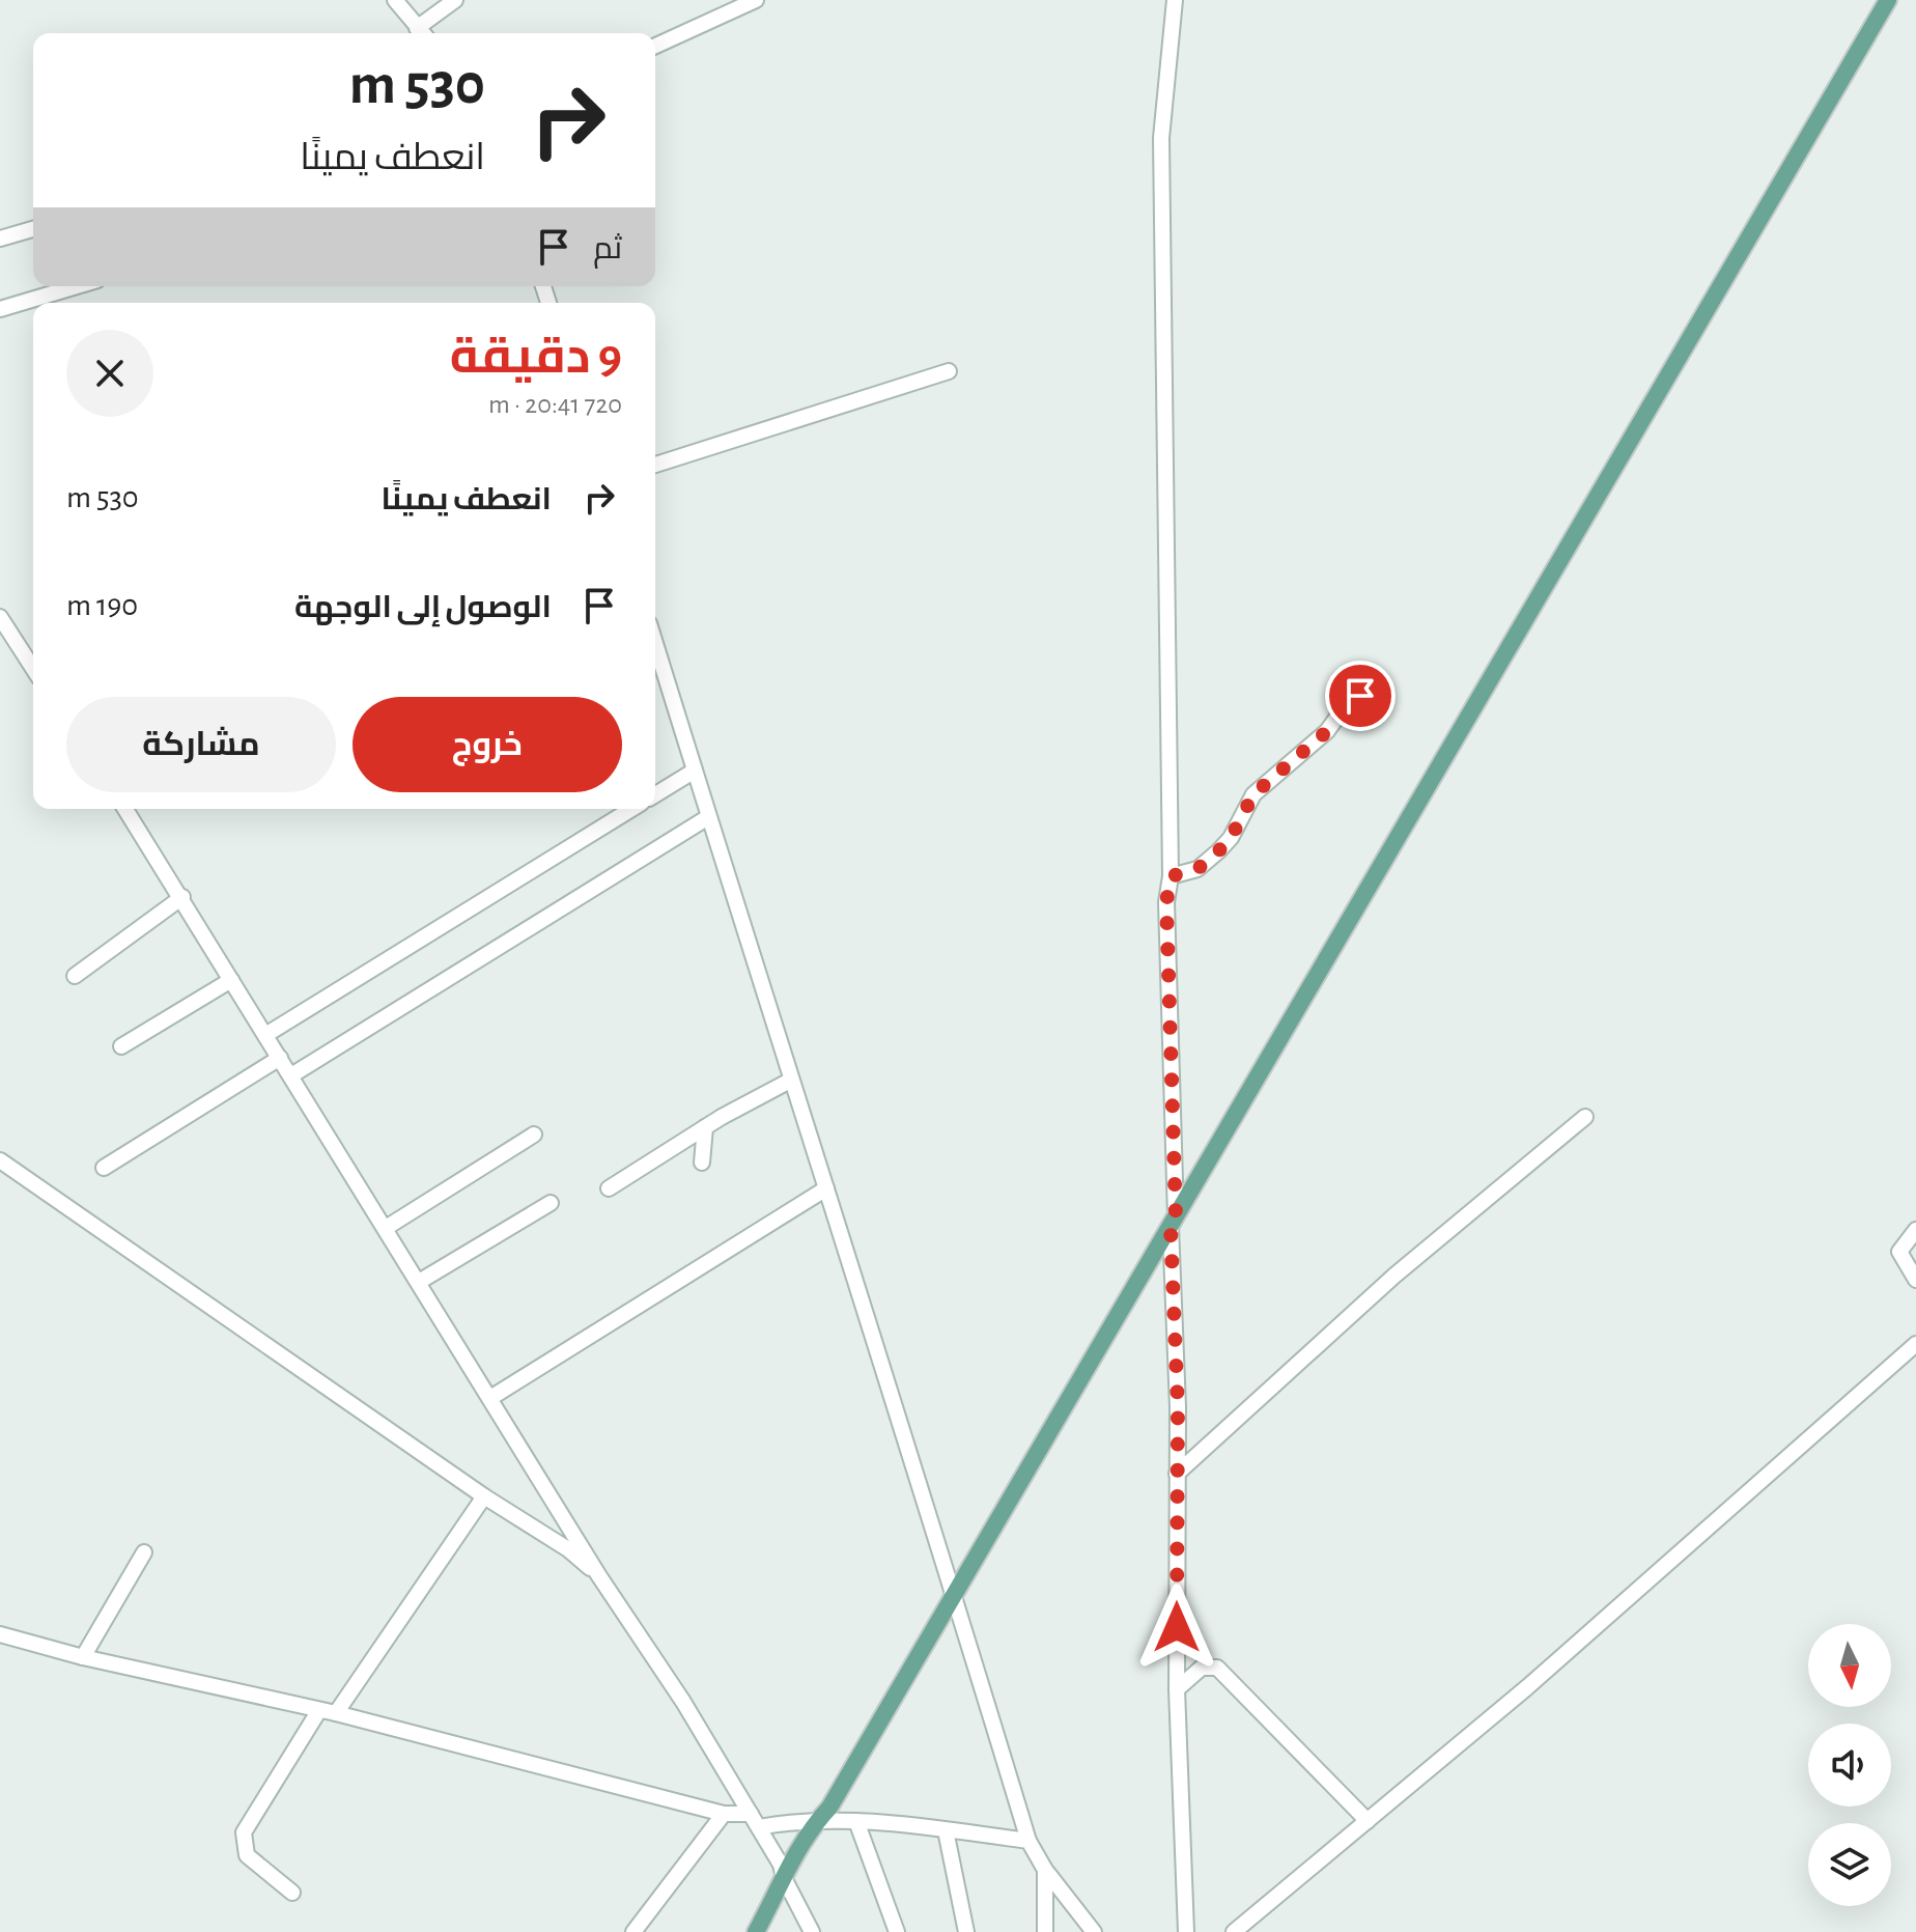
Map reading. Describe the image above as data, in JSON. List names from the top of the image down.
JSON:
{
  "north": "bottom",
  "page": {
    "turn": ["530 m", "انعطف يمينًا"],
    "then": "ثم",
    "heading": ["9 دقيقة", "720 m · 20:41"],
    "list": [
      {
        "name": "انعطف يمينًا",
        "value": "530 m"
      },
      {
        "name": "الوصول إلى الوجهة",
        "value": "190 m"
      }
    ],
    "buttons": ["خروج", "مشاركة"]
  }
}
